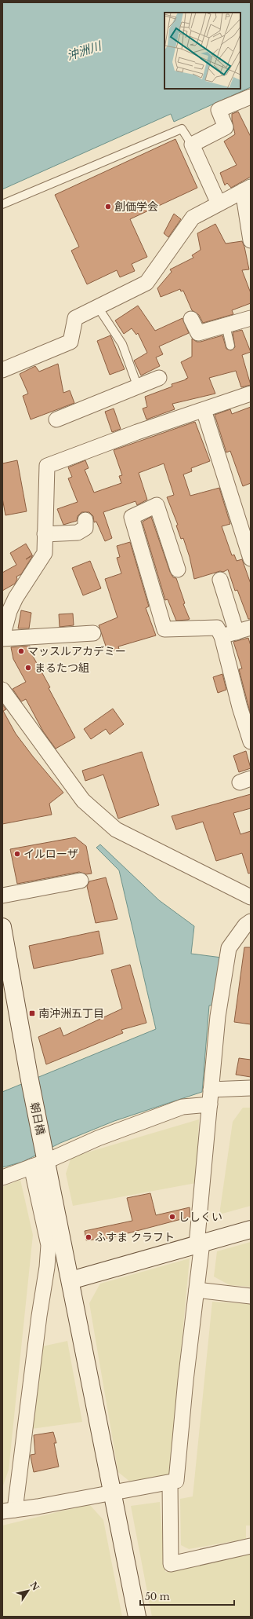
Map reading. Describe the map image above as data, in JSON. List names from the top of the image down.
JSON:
{
  "streets": {
    "street": ["朝日橋"]
  },
  "water": ["沖洲川"],
  "places": {
    "other": [
      "創価学会",
      "マッスルアカデミー",
      "まるたつ組",
      "イルローザ",
      "ししくい",
      "ふすま クラフト"
    ],
    "transit": ["南沖洲五丁目"]
  },
  "scale_bar": "50 m",
  "north": "top right"
}
